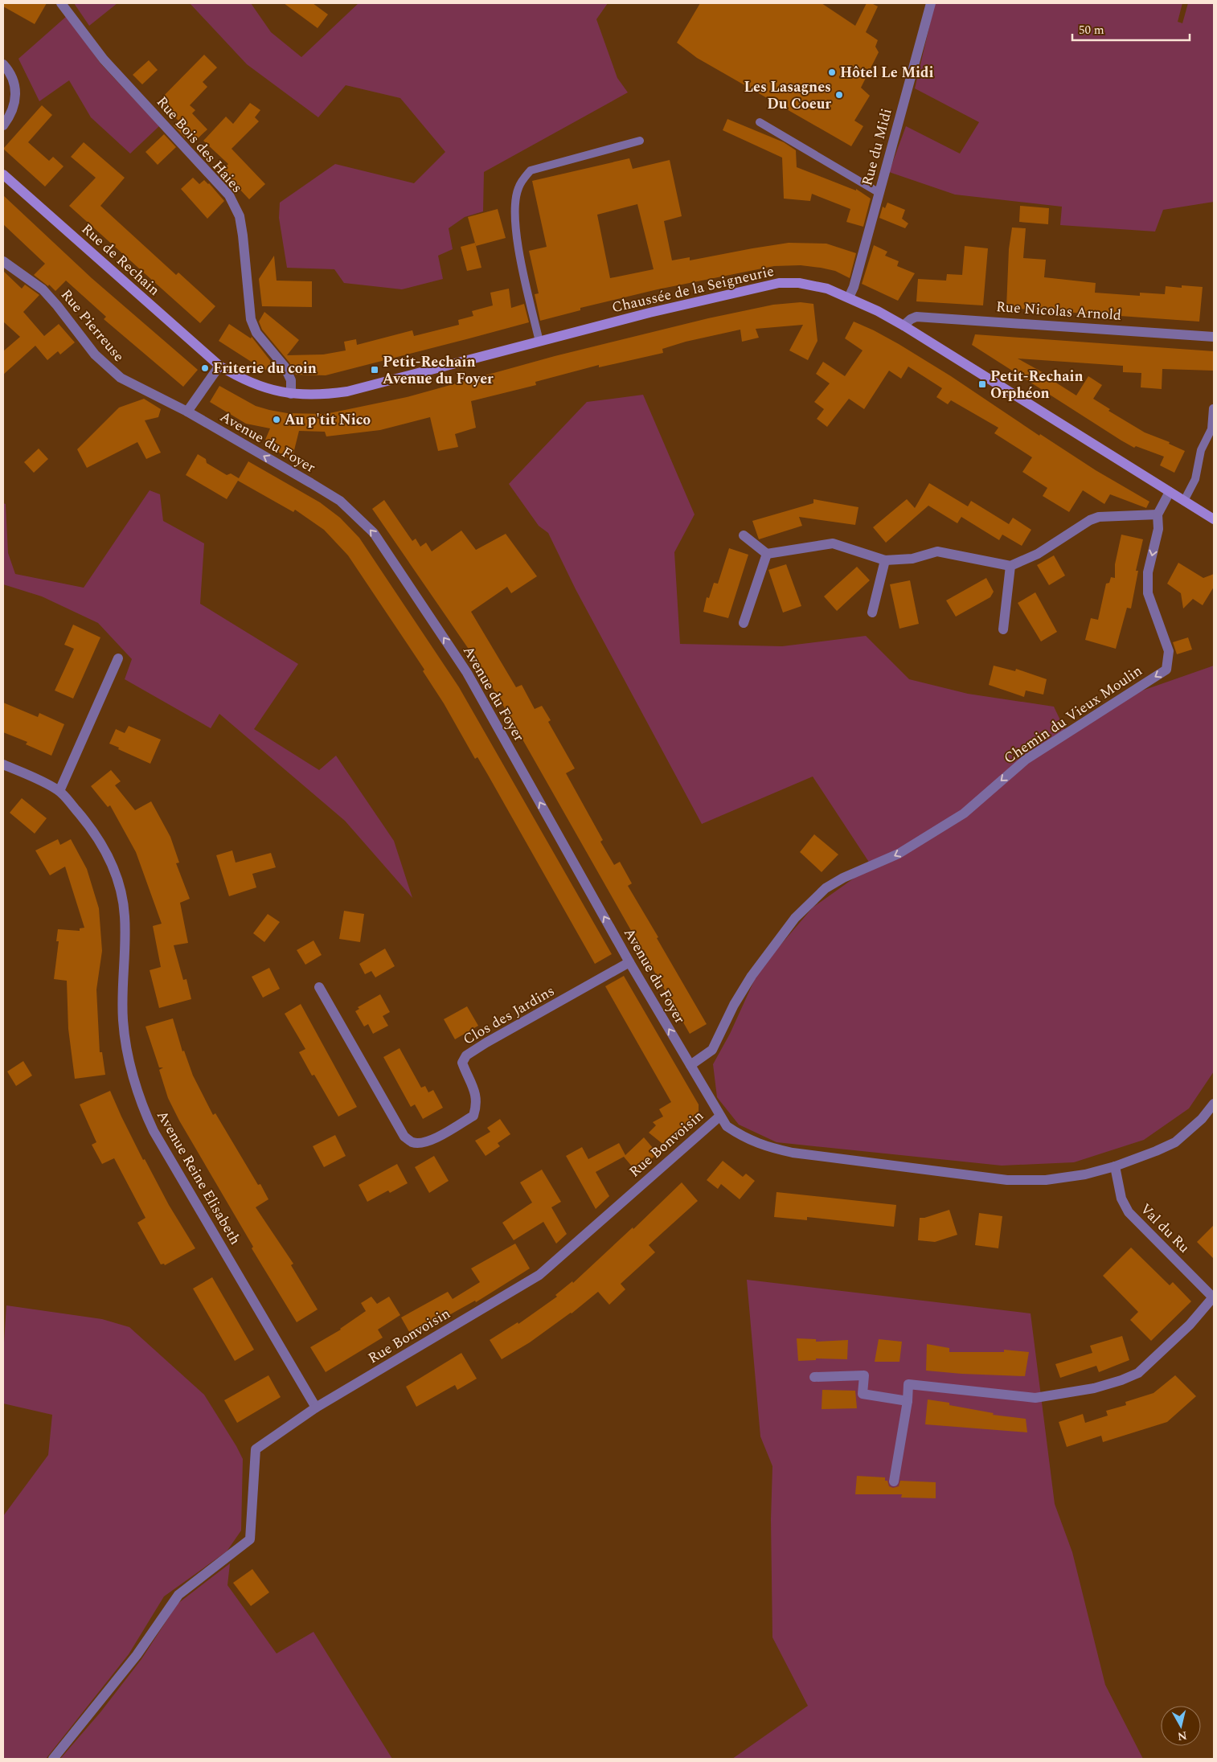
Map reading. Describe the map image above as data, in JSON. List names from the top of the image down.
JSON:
{
  "streets": {
    "main road": ["Rue de Rechain", "Chaussée de la Seigneurie"],
    "street": [
      "Rue Bois des Haies",
      "Rue du Midi",
      "Rue Nicolas Arnold",
      "Rue Pierreuse",
      "Avenue du Foyer",
      "Chemin du Vieux Moulin",
      "Clos des Jardins",
      "Rue Bonvoisin",
      "Avenue Reine Elisabeth",
      "Val du Ru"
    ]
  },
  "crossings": [
    ["Rue Bois des Haies", "Rue de Rechain"],
    ["Rue Bois des Haies", "Chaussée de la Seigneurie"],
    ["Rue du Midi", "Chaussée de la Seigneurie"],
    ["Rue de Rechain", "Chaussée de la Seigneurie"],
    ["Chaussée de la Seigneurie", "Rue Nicolas Arnold"],
    ["Chaussée de la Seigneurie", "Chemin du Vieux Moulin"],
    ["Rue Pierreuse", "Avenue du Foyer"],
    ["Avenue du Foyer", "Chemin du Vieux Moulin"],
    ["Avenue du Foyer", "Clos des Jardins"],
    ["Avenue du Foyer", "Rue Bonvoisin"],
    ["Rue Bonvoisin", "Avenue Reine Elisabeth"],
    ["Rue Bonvoisin", "Val du Ru"]
  ],
  "one_way": ["Avenue du Foyer", "Chemin du Vieux Moulin"],
  "places": {
    "other": [
      "Hôtel Le Midi",
      "Les Lasagnes Du Coeur",
      "Friterie du coin",
      "Au p'tit Nico"
    ],
    "transit": ["Petit-Rechain Avenue du Foyer", "Petit-Rechain Orphéon"]
  },
  "scale_bar": "50 m",
  "north": "bottom"
}
